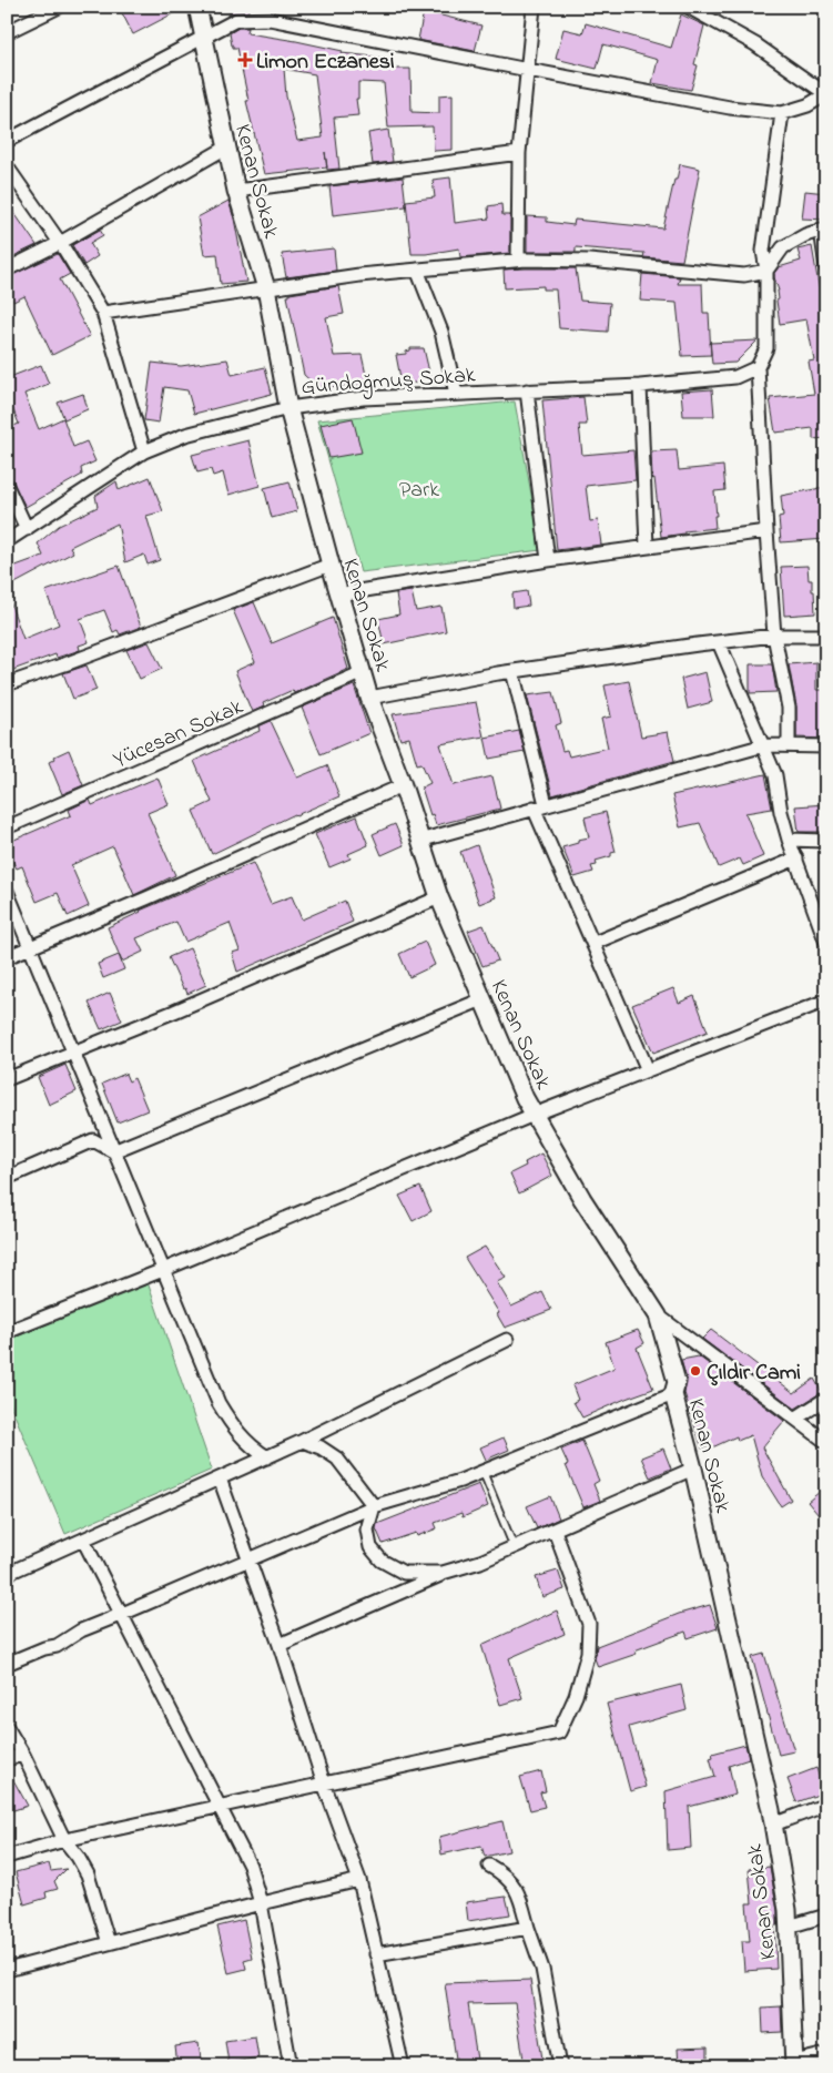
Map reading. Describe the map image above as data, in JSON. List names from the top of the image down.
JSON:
{
  "streets": {
    "street": ["Kenan Sokak", "Gündoğmuş Sokak", "Yücesan Sokak"]
  },
  "crossings": [
    ["Kenan Sokak", "Gündoğmuş Sokak"],
    ["Kenan Sokak", "Yücesan Sokak"]
  ],
  "parks": ["Park"],
  "places": {
    "health": ["Limon Eczanesi"],
    "other": ["Çıldır Cami"]
  }
}
